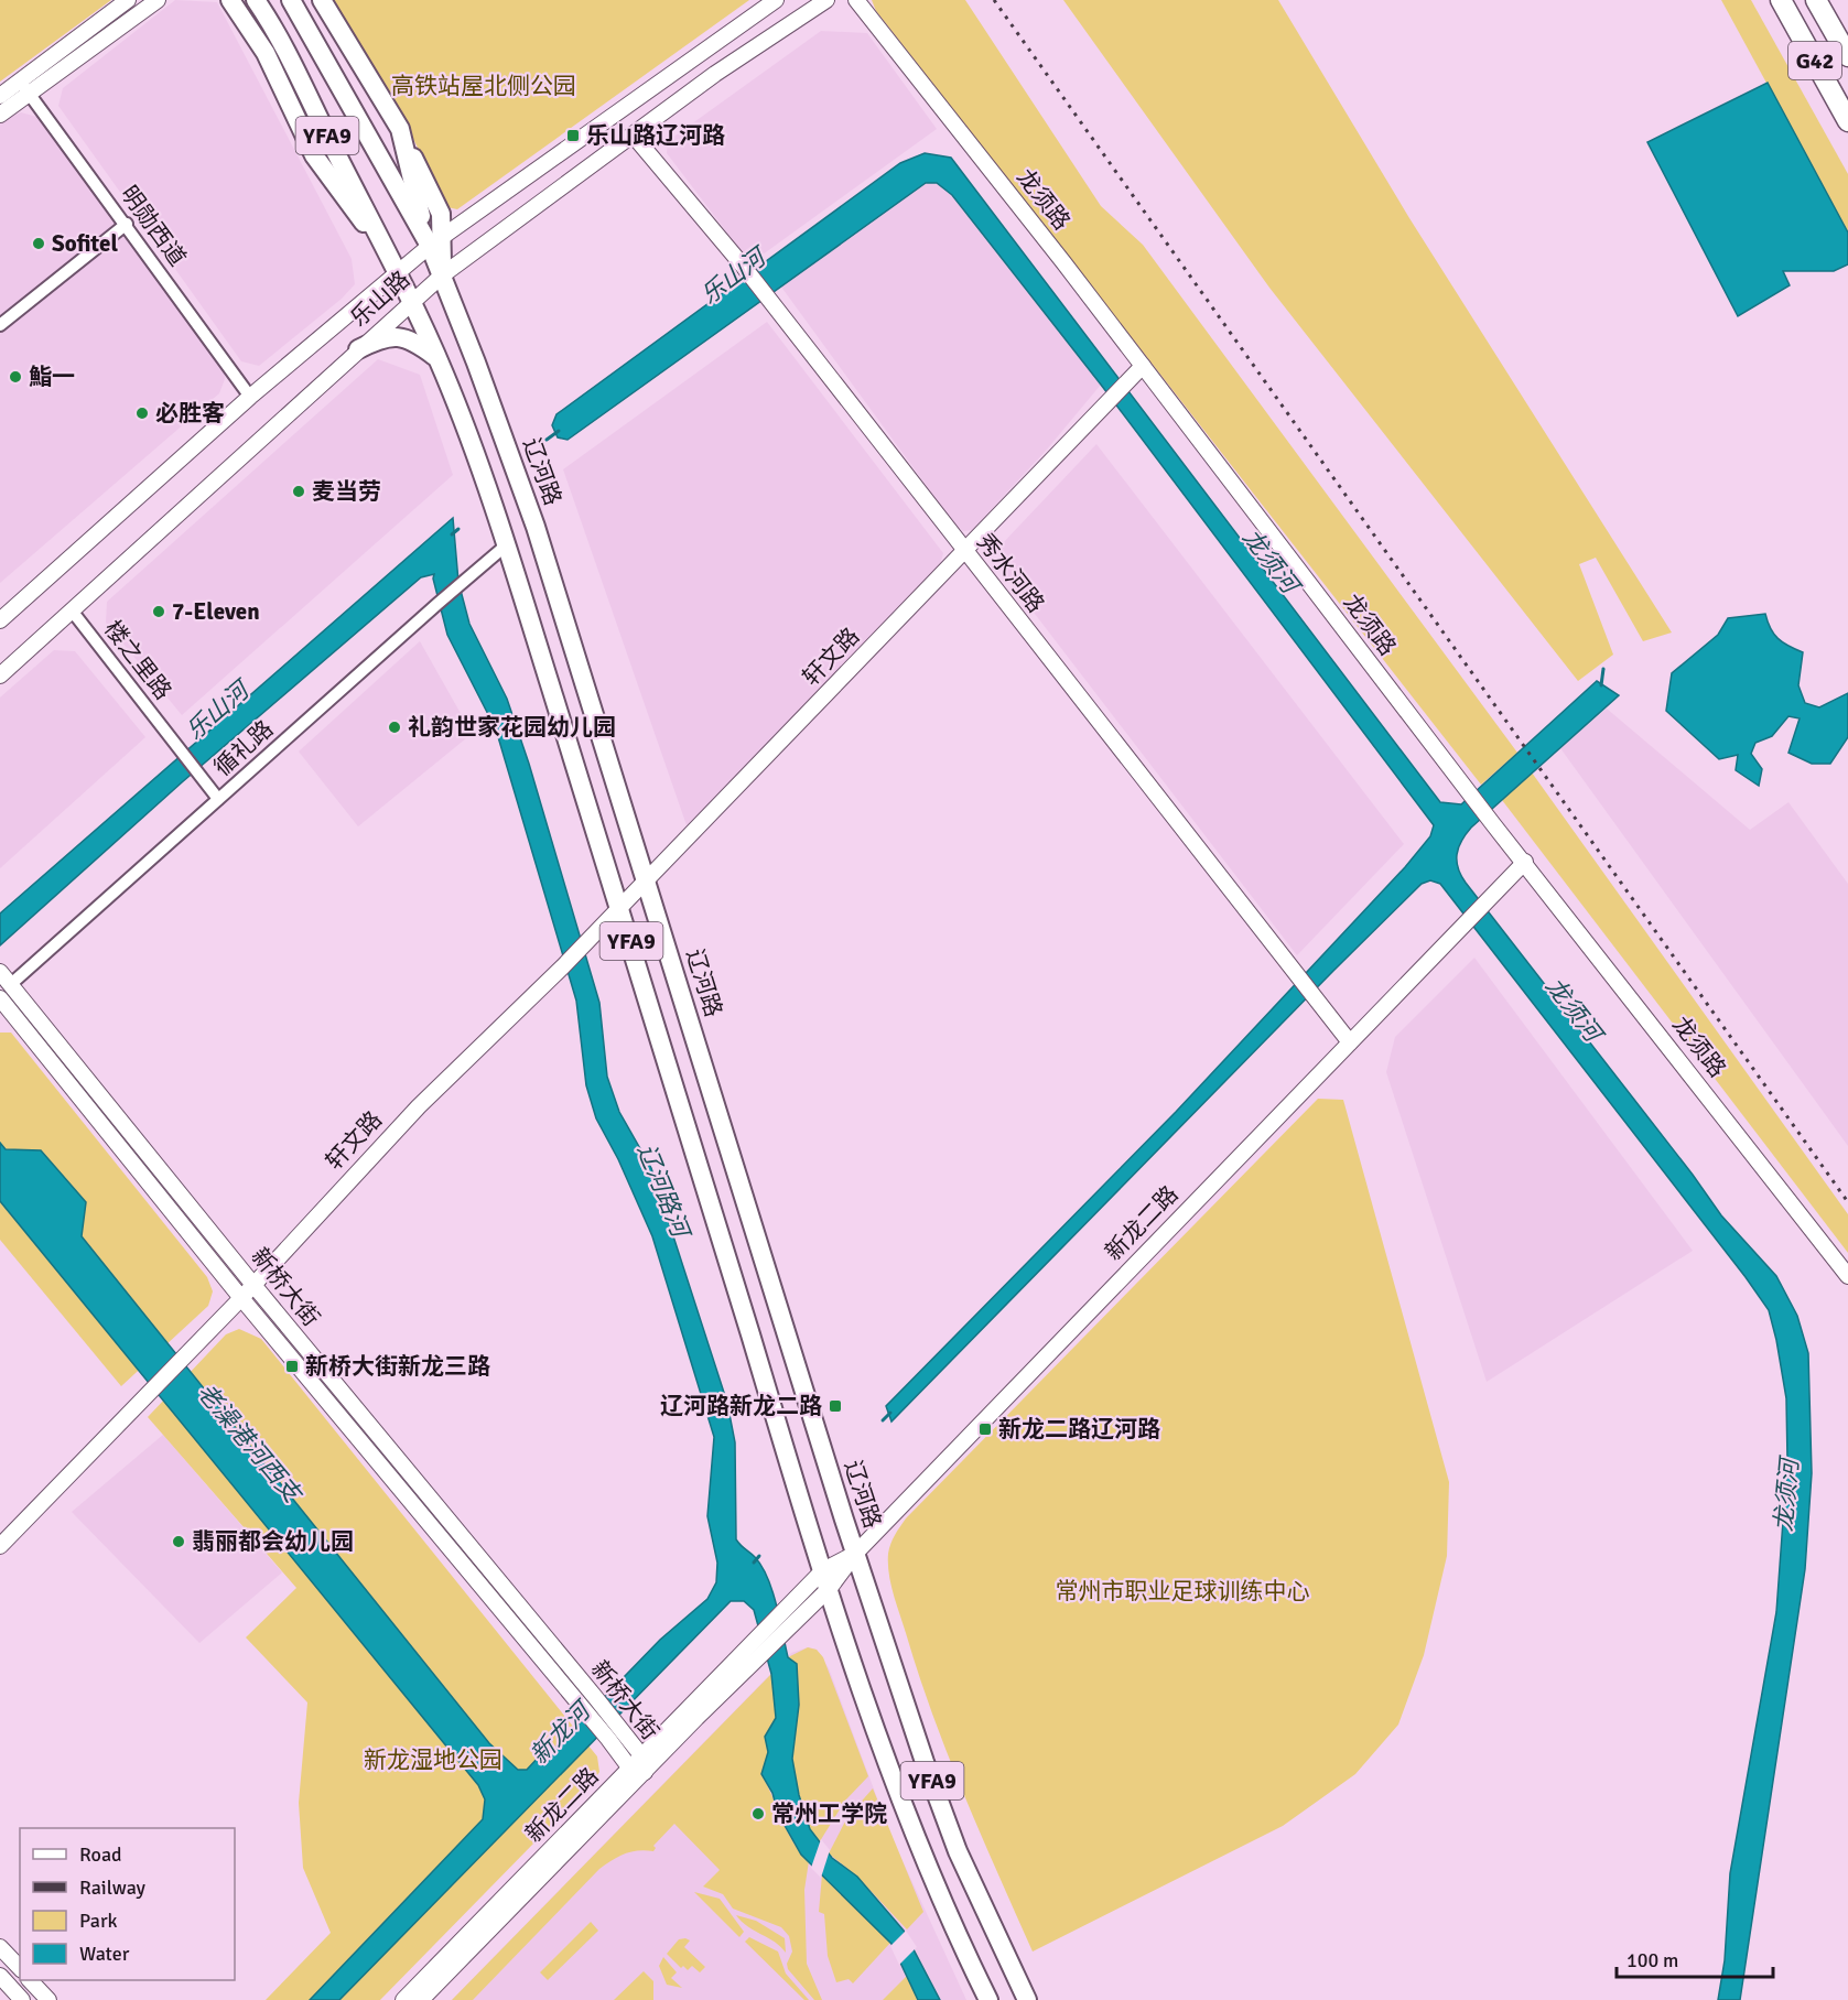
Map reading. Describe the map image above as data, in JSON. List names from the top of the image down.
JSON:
{
  "streets": {
    "highway": ["G42"],
    "main road": ["YFA9", "辽河路"],
    "street": [
      "龙须路",
      "明勋西道",
      "乐山路",
      "秀水河路",
      "轩文路",
      "楼之里路",
      "循礼路",
      "新龙二路",
      "新桥大街"
    ]
  },
  "crossings": [
    ["YFA9", "乐山路"],
    ["YFA9", "轩文路"],
    ["YFA9", "循礼路"],
    ["龙须路", "轩文路"],
    ["龙须路", "新龙二路"],
    ["明勋西道", "乐山路"],
    ["乐山路", "辽河路"],
    ["乐山路", "秀水河路"],
    ["乐山路", "楼之里路"],
    ["辽河路", "轩文路"],
    ["辽河路", "新龙二路"],
    ["秀水河路", "轩文路"],
    ["秀水河路", "新龙二路"],
    ["轩文路", "新桥大街"],
    ["楼之里路", "循礼路"],
    ["循礼路", "新桥大街"],
    ["新龙二路", "新桥大街"]
  ],
  "water": [
    "乐山河",
    "龙须河",
    "辽河路河",
    "老澡港河西支",
    "新龙河"
  ],
  "parks": ["高铁站屋北侧公园", "常州市职业足球训练中心", "新龙湿地公园"],
  "places": {
    "transit": [
      "乐山路辽河路",
      "新桥大街新龙三路",
      "辽河路新龙二路",
      "新龙二路辽河路"
    ],
    "other": [
      "Sofitel",
      "鮨一",
      "必胜客",
      "麦当劳",
      "7-Eleven",
      "礼韵世家花园幼儿园",
      "翡丽都会幼儿园",
      "常州工学院"
    ]
  },
  "legend": [
    "Road",
    "Railway",
    "Park",
    "Water"
  ],
  "scale_bar": "100 m"
}
